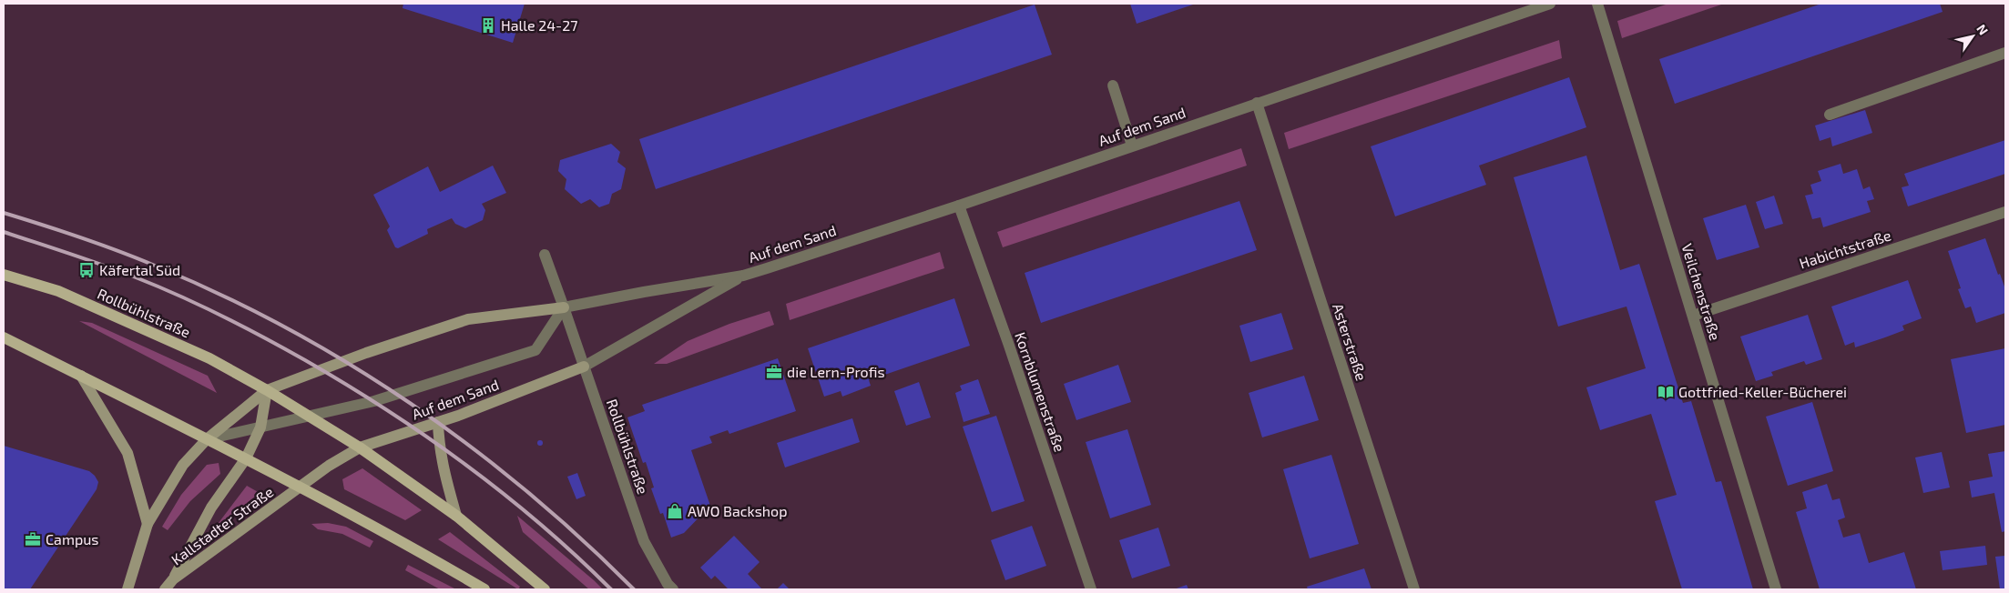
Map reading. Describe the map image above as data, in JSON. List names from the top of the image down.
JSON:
{
  "streets": {
    "main road": ["Auf dem Sand", "Rollbühlstraße", "Kallstadter Straße"],
    "street": [
      "Habichtstraße",
      "Veilchenstraße",
      "Asterstraße",
      "Kornblumenstraße"
    ]
  },
  "crossings": [
    ["Auf dem Sand", "Rollbühlstraße"],
    ["Auf dem Sand", "Asterstraße"],
    ["Auf dem Sand", "Kornblumenstraße"],
    ["Auf dem Sand", "Kallstadter Straße"],
    ["Habichtstraße", "Veilchenstraße"]
  ],
  "places": {
    "building": ["Halle 24-27"],
    "bus stop": ["Käfertal Süd"],
    "office": ["die Lern-Profis", "Campus"],
    "library": ["Gottfried-Keller-Bücherei"],
    "shop": ["AWO Backshop"]
  },
  "north": "top right"
}
